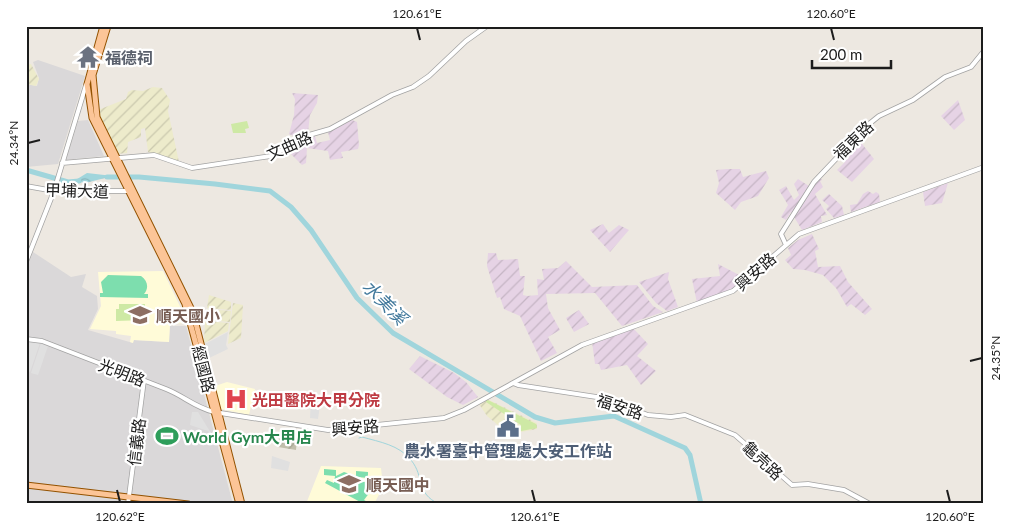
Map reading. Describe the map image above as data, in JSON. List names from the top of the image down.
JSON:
{
  "streets": {
    "main road": ["經國路"],
    "street": [
      "福東路",
      "文曲路",
      "甲埔大道",
      "興安路",
      "光明路",
      "福安路",
      "信義路",
      "龜壳路"
    ]
  },
  "crossings": [
    ["福東路", "興安路"],
    ["文曲路", "經國路"],
    ["甲埔大道", "經國路"],
    ["興安路", "經國路"],
    ["興安路", "光明路"],
    ["興安路", "福安路"],
    ["經國路", "光明路"],
    ["光明路", "信義路"],
    ["福安路", "龜壳路"]
  ],
  "water": ["水美溪"],
  "places": {
    "temple": ["福德祠"],
    "school or university": ["順天國小", "順天國中"],
    "hospital": ["光田醫院大甲分院"],
    "public building": ["農水署臺中管理處大安工作站"],
    "sports": ["World Gym大甲店"]
  },
  "scale_bar": "200 m",
  "coordinates": [
    "120.61°E",
    "120.60°E",
    "24.34°N",
    "24.35°N",
    "120.62°E"
  ]
}
